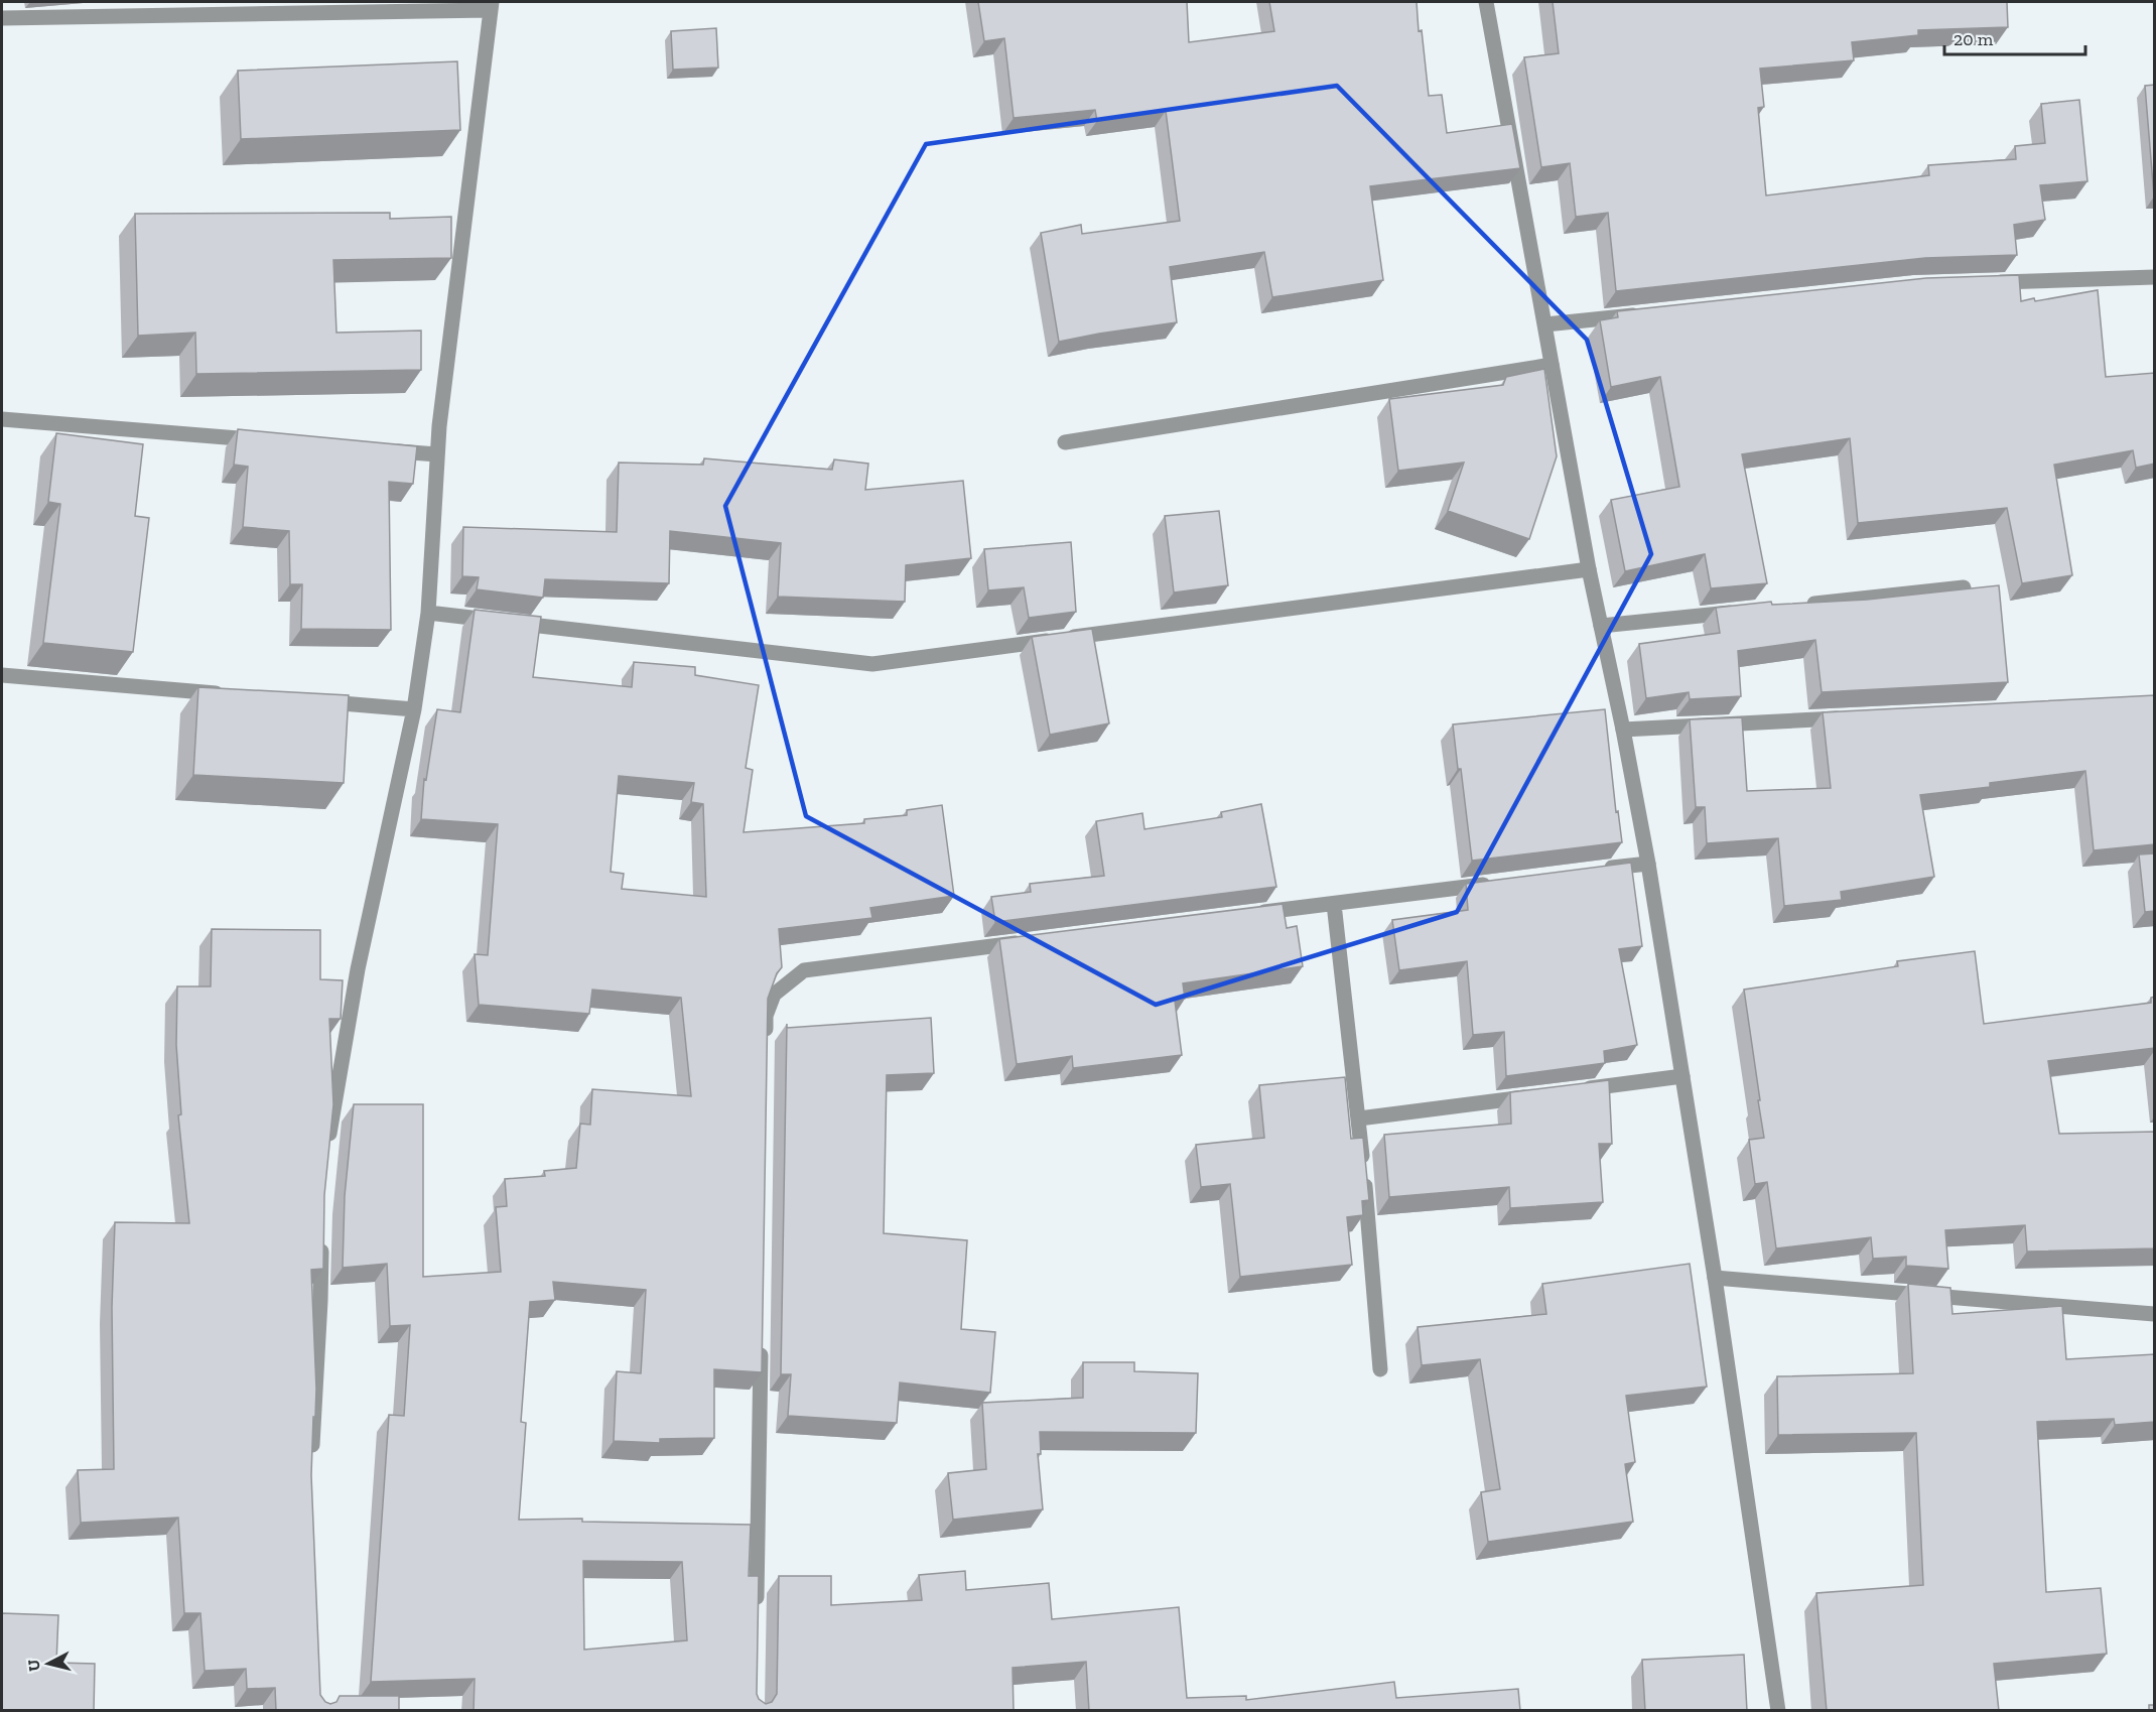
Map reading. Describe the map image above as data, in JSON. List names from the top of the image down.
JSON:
{
  "scale_bar": "20 m",
  "north": "left"
}
